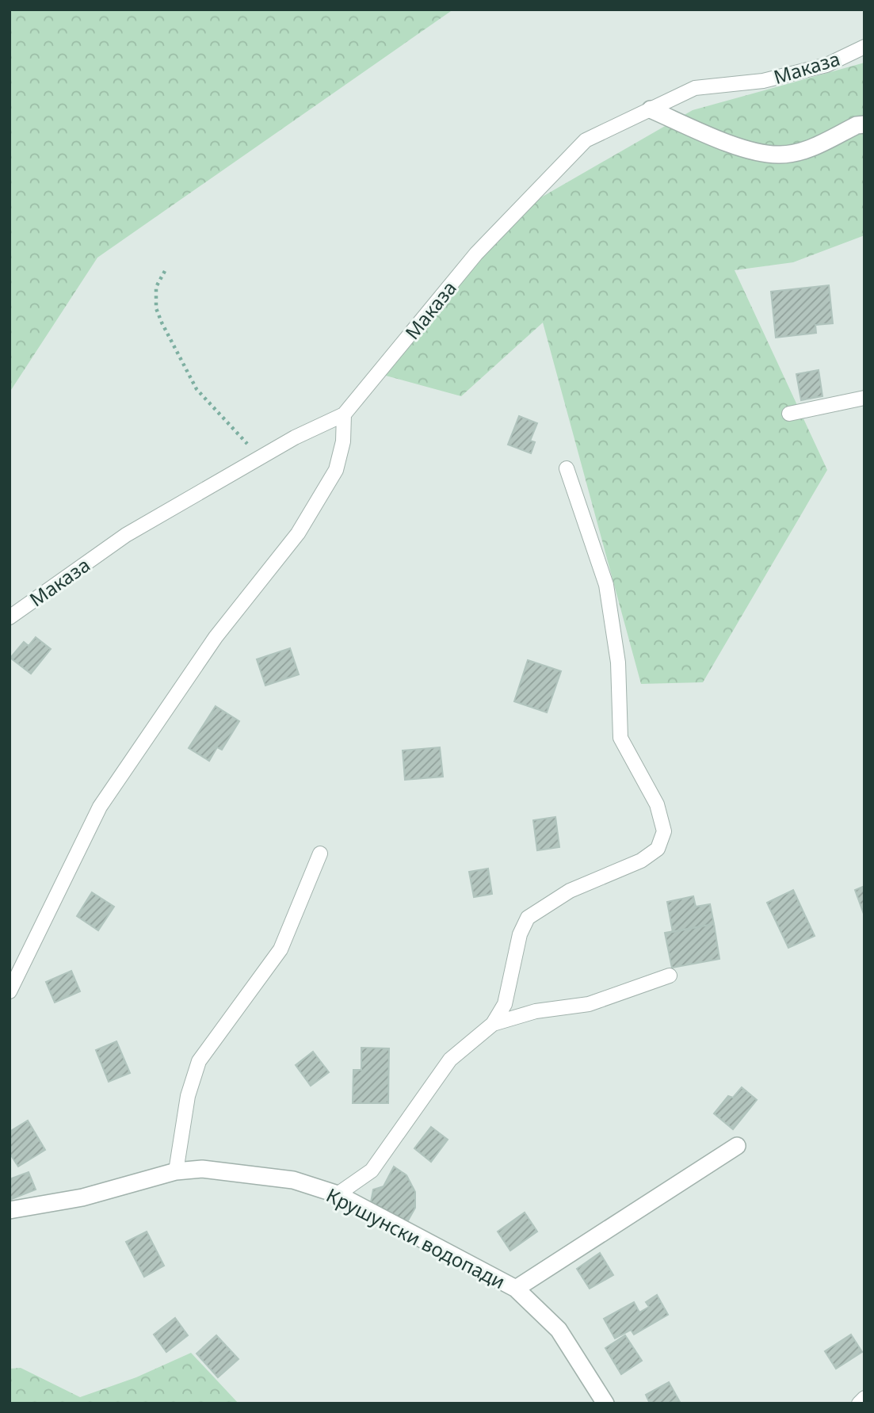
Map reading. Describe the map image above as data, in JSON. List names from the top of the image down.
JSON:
{
  "streets": {
    "street": ["Крушунски водопади"],
    "lane": ["Маказа"]
  }
}
